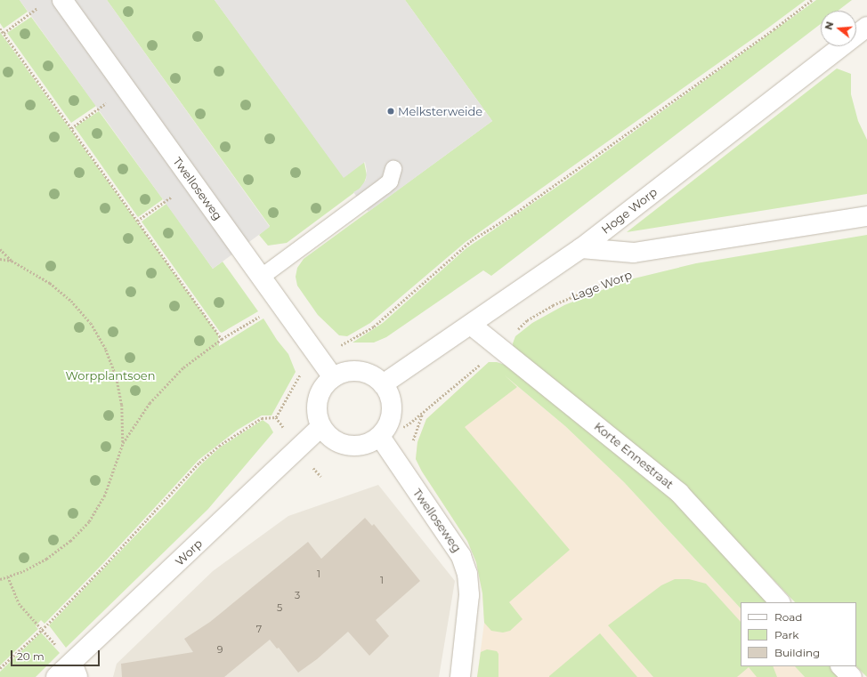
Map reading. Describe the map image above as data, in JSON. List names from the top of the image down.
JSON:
{
  "streets": {
    "street": [
      "Twelloseweg",
      "Hoge Worp",
      "Lage Worp",
      "Korte Ennestraat",
      "Worp"
    ]
  },
  "crossings": [
    ["Twelloseweg", "Hoge Worp"],
    ["Twelloseweg", "Lage Worp"],
    ["Twelloseweg", "Worp"],
    ["Hoge Worp", "Lage Worp"],
    ["Hoge Worp", "Korte Ennestraat"],
    ["Hoge Worp", "Worp"],
    ["Lage Worp", "Korte Ennestraat"],
    ["Lage Worp", "Worp"]
  ],
  "parks": ["Worpplantsoen"],
  "places": ["Melksterweide"],
  "house_numbers": [
    "1",
    "1",
    "3",
    "5",
    "7",
    "9"
  ],
  "legend": ["Road", "Park", "Building"],
  "scale_bar": "20 m",
  "north": "left"
}
